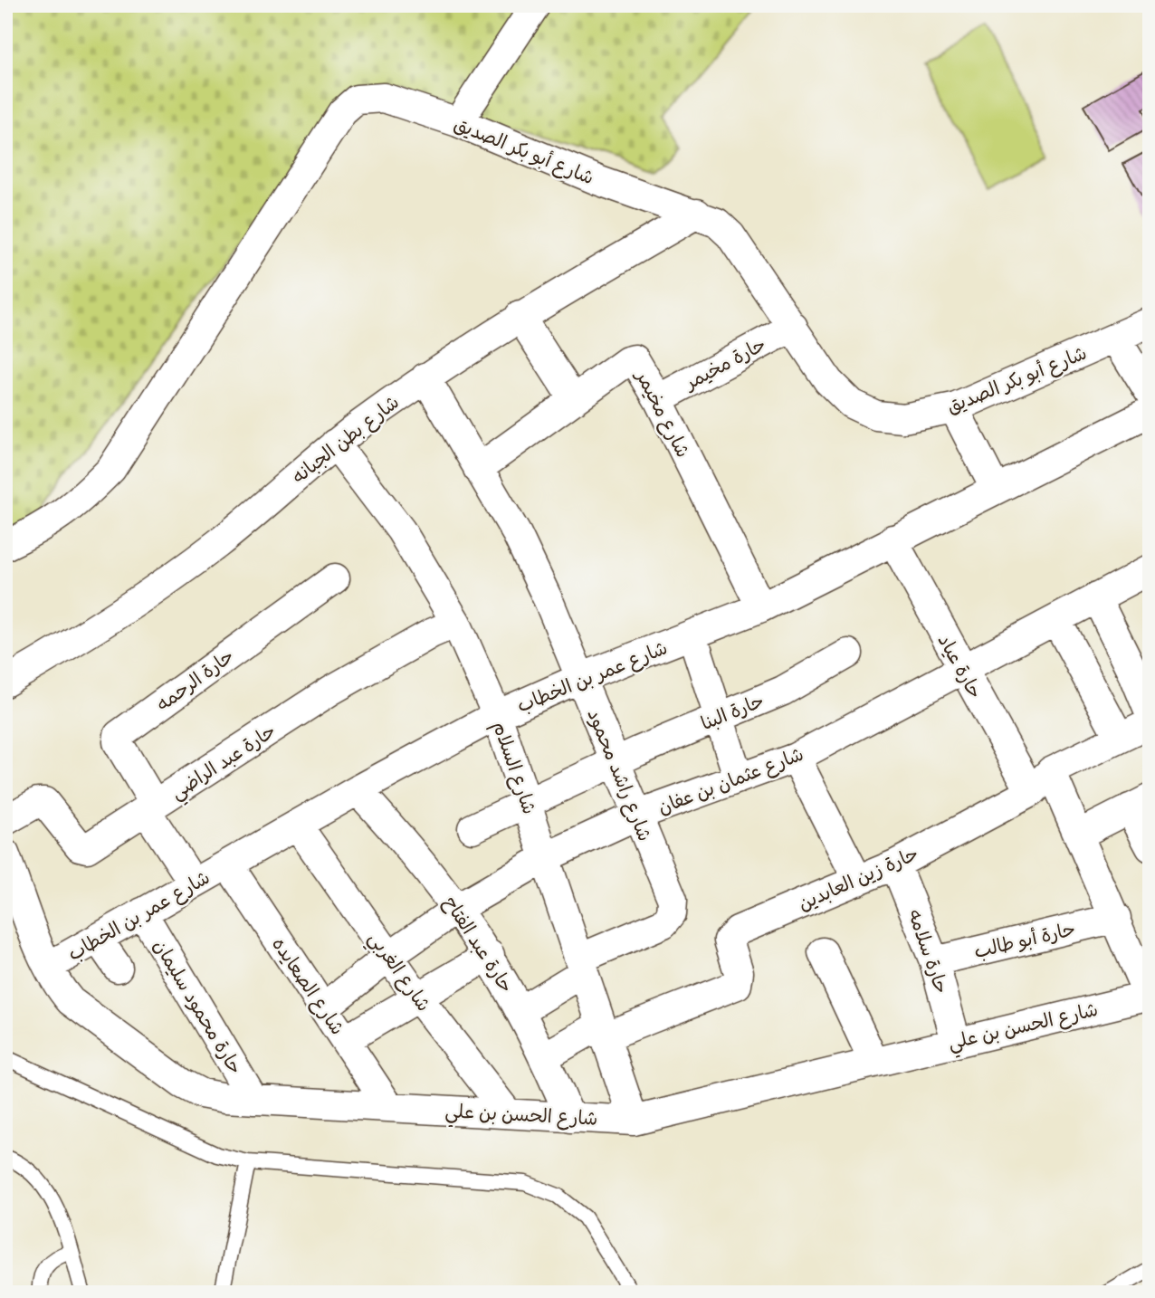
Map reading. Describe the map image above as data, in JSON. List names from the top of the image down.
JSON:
{
  "streets": {
    "street": [
      "شارع أبو بكر الصديق",
      "حارة مخيمر",
      "شارع مخيمر",
      "شارع بطن الجبانه",
      "حارة عياد",
      "شارع عمر بن الخطاب",
      "حارة الرحمه",
      "حارة البنا",
      "حارة عبد الراضي",
      "شارع السلام",
      "شارع راشد محمود",
      "شارع عثمان بن عفان",
      "حارة زين العابدين",
      "حارة أبو طالب",
      "حارة عبد الفتاح",
      "حارة سلامه",
      "شارع الغربي",
      "شارع الصعايده",
      "حارة محمود سليمان",
      "شارع الحسن بن علي"
    ]
  },
  "crossings": [
    ["شارع أبو بكر الصديق", "حارة مخيمر"],
    ["شارع أبو بكر الصديق", "شارع بطن الجبانه"],
    ["حارة مخيمر", "شارع مخيمر"],
    ["شارع مخيمر", "شارع عمر بن الخطاب"],
    ["شارع مخيمر", "شارع راشد محمود"],
    ["شارع بطن الجبانه", "شارع السلام"],
    ["شارع بطن الجبانه", "شارع راشد محمود"],
    ["حارة عياد", "شارع عمر بن الخطاب"],
    ["حارة عياد", "شارع عثمان بن عفان"],
    ["حارة عياد", "حارة زين العابدين"],
    ["شارع عمر بن الخطاب", "شارع السلام"],
    ["شارع عمر بن الخطاب", "شارع راشد محمود"],
    ["شارع عمر بن الخطاب", "حارة عبد الفتاح"],
    ["شارع عمر بن الخطاب", "شارع الغربي"],
    ["شارع عمر بن الخطاب", "شارع الصعايده"],
    ["شارع عمر بن الخطاب", "حارة محمود سليمان"],
    ["شارع عمر بن الخطاب", "شارع الحسن بن علي"],
    ["حارة الرحمه", "حارة عبد الراضي"],
    ["حارة البنا", "شارع السلام"],
    ["حارة البنا", "شارع راشد محمود"],
    ["حارة عبد الراضي", "شارع السلام"],
    ["شارع السلام", "شارع راشد محمود"],
    ["شارع السلام", "شارع عثمان بن عفان"],
    ["شارع السلام", "حارة زين العابدين"],
    ["شارع السلام", "شارع الحسن بن علي"],
    ["شارع راشد محمود", "شارع عثمان بن عفان"],
    ["شارع راشد محمود", "حارة عبد الفتاح"],
    ["شارع عثمان بن عفان", "حارة عبد الفتاح"],
    ["شارع عثمان بن عفان", "شارع الغربي"],
    ["شارع عثمان بن عفان", "شارع الصعايده"],
    ["حارة زين العابدين", "حارة سلامه"],
    ["حارة أبو طالب", "حارة سلامه"],
    ["حارة عبد الفتاح", "شارع الحسن بن علي"],
    ["حارة سلامه", "شارع الحسن بن علي"],
    ["شارع الغربي", "شارع الحسن بن علي"],
    ["شارع الصعايده", "شارع الحسن بن علي"],
    ["حارة محمود سليمان", "شارع الحسن بن علي"]
  ]
}
